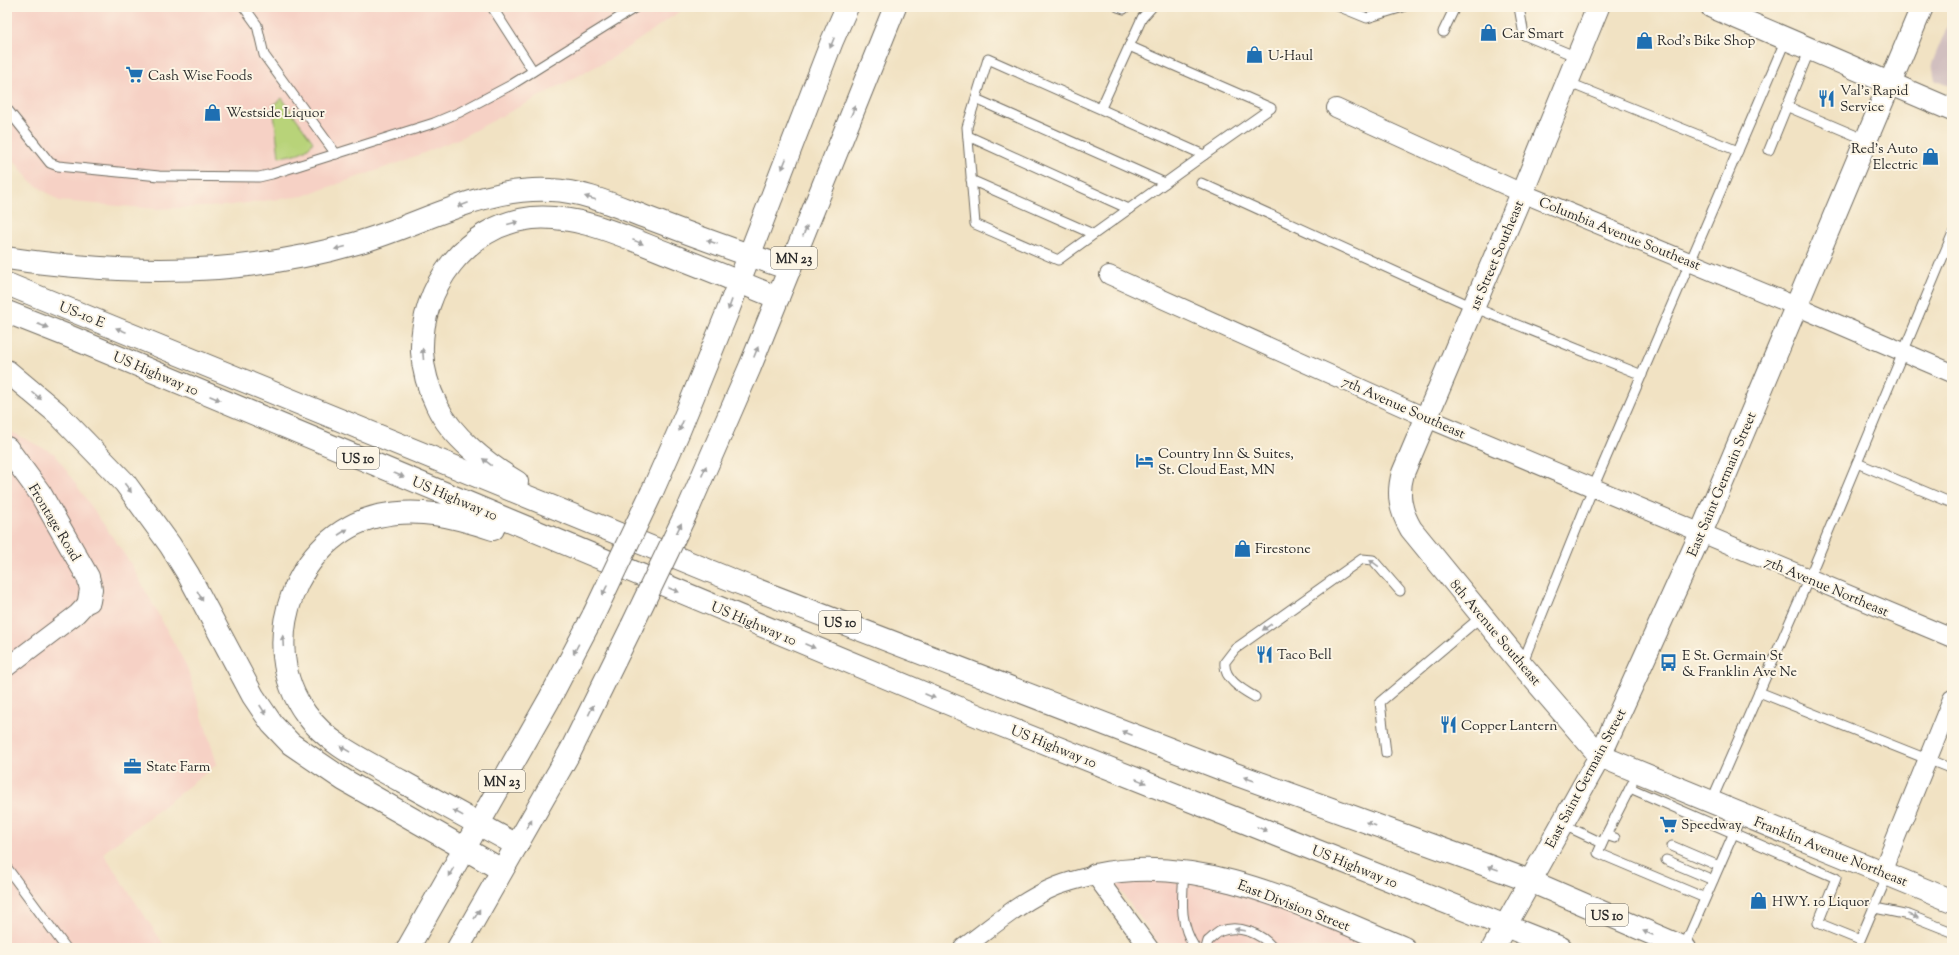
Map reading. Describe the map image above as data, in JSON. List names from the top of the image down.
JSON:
{
  "streets": {
    "main road": [
      "1st Street Southeast",
      "MN 23",
      "US-10 E",
      "US Highway 10",
      "US 10",
      "East Saint Germain Street",
      "Frontage Road",
      "8th Avenue Southeast",
      "Franklin Avenue Northeast",
      "East Division Street"
    ],
    "street": ["Columbia Avenue Southeast", "7th Avenue Southeast", "7th Avenue Northeast"]
  },
  "crossings": [
    ["Columbia Avenue Southeast", "1st Street Southeast"],
    ["Columbia Avenue Southeast", "East Saint Germain Street"],
    ["1st Street Southeast", "7th Avenue Southeast"],
    ["1st Street Southeast", "8th Avenue Southeast"],
    ["US-10 E", "US Highway 10"],
    ["US Highway 10", "US 10"],
    ["US Highway 10", "East Saint Germain Street"],
    ["7th Avenue Southeast", "East Saint Germain Street"],
    ["7th Avenue Southeast", "7th Avenue Northeast"],
    ["US 10", "East Saint Germain Street"],
    ["East Saint Germain Street", "7th Avenue Northeast"],
    ["East Saint Germain Street", "8th Avenue Southeast"],
    ["East Saint Germain Street", "Franklin Avenue Northeast"],
    ["8th Avenue Southeast", "Franklin Avenue Northeast"]
  ],
  "one_way": ["US-10 E"],
  "places": {
    "shop": [
      "Car Smart",
      "Rod’s Bike Shop",
      "U-Haul",
      "Westside Liquor",
      "Red’s Auto Electric",
      "Firestone",
      "HWY. 10 Liquor"
    ],
    "supermarket": ["Cash Wise Foods", "Speedway"],
    "restaurant": ["Val's Rapid Service", "Taco Bell", "Copper Lantern"],
    "hotel": ["Country Inn & Suites, St. Cloud East, MN"],
    "bus stop": ["E St. Germain St & Franklin Ave Ne"],
    "office": ["State Farm"]
  }
}
